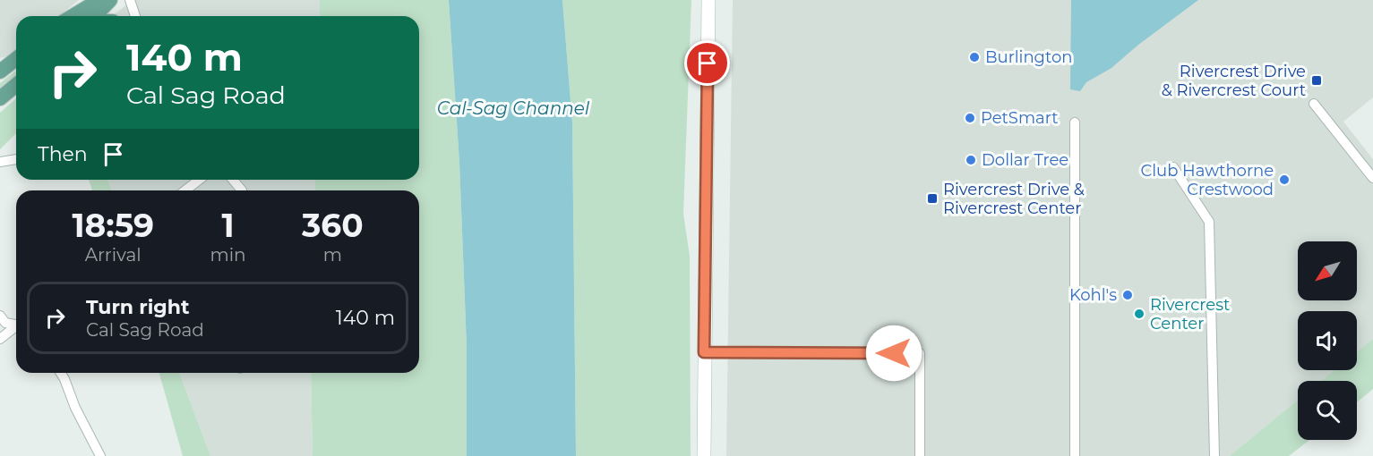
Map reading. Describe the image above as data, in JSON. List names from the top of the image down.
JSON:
{
  "water": ["Cal-Sag Channel"],
  "places": {
    "other": [
      "Burlington",
      "PetSmart",
      "Dollar Tree",
      "Club Hawthorne Crestwood",
      "Kohl's",
      "Rivercrest Center"
    ],
    "transit": ["Rivercrest Drive & Rivercrest Court", "Rivercrest Drive & Rivercrest Center"]
  },
  "north": "bottom left",
  "page": {
    "turn": ["140 m", "Cal Sag Road"],
    "then": "Then",
    "eta": [
      "18:59",
      "Arrival",
      "1",
      "min",
      "360",
      "m"
    ],
    "list": [
      {
        "name": "Turn right",
        "note": "Cal Sag Road",
        "value": "140 m"
      }
    ]
  }
}
